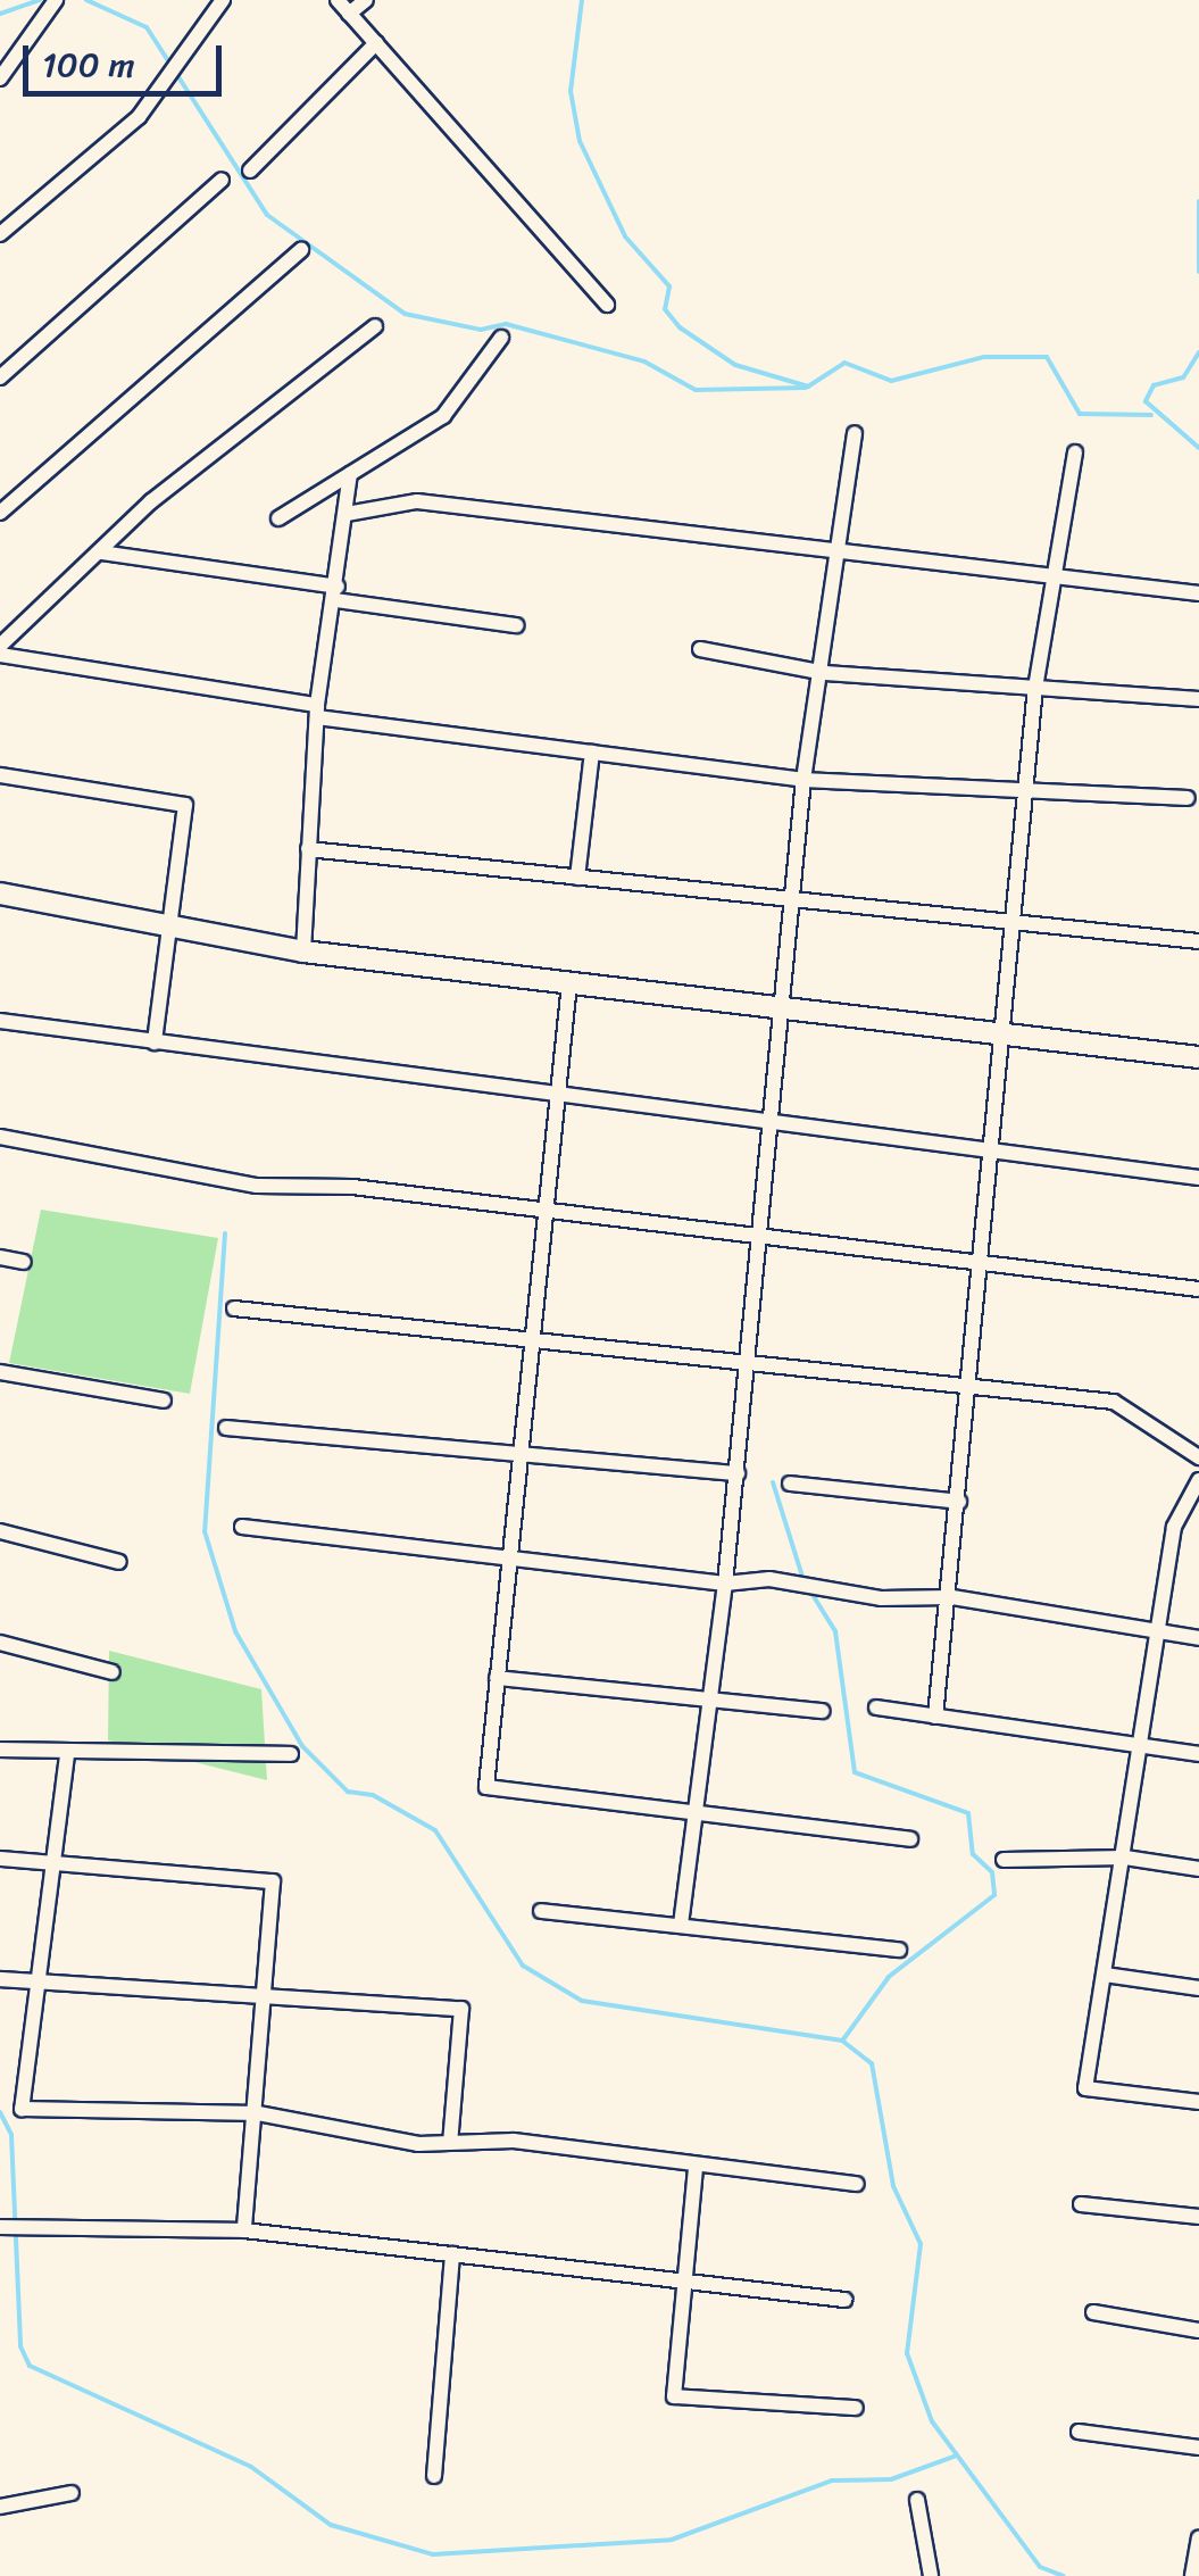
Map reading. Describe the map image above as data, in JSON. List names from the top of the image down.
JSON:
{
  "scale_bar": "100 m"
}
